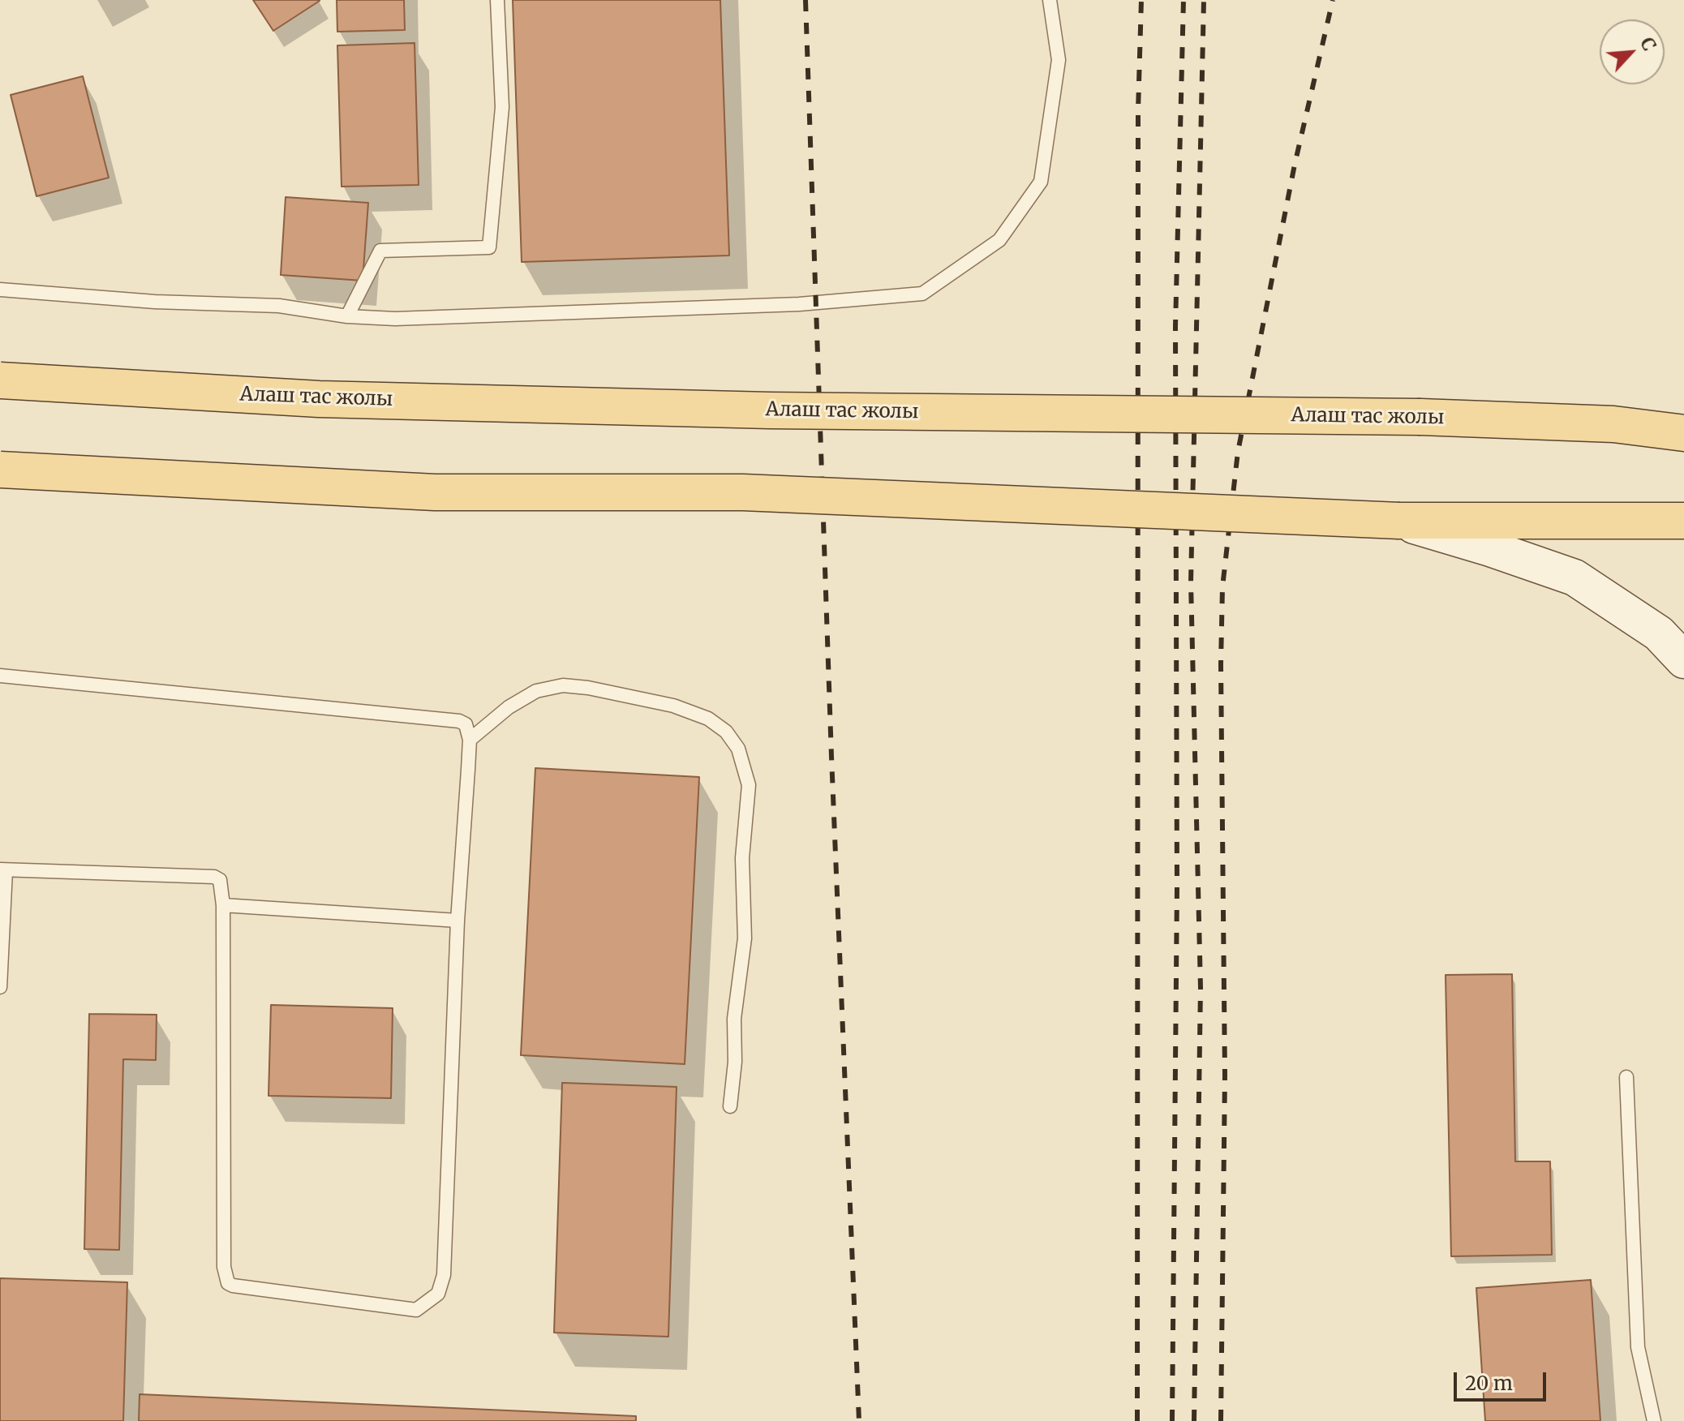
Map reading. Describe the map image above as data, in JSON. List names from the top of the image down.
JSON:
{
  "streets": {
    "main road": ["Алаш тас жолы"]
  },
  "scale_bar": "20 m",
  "north": "top right"
}
